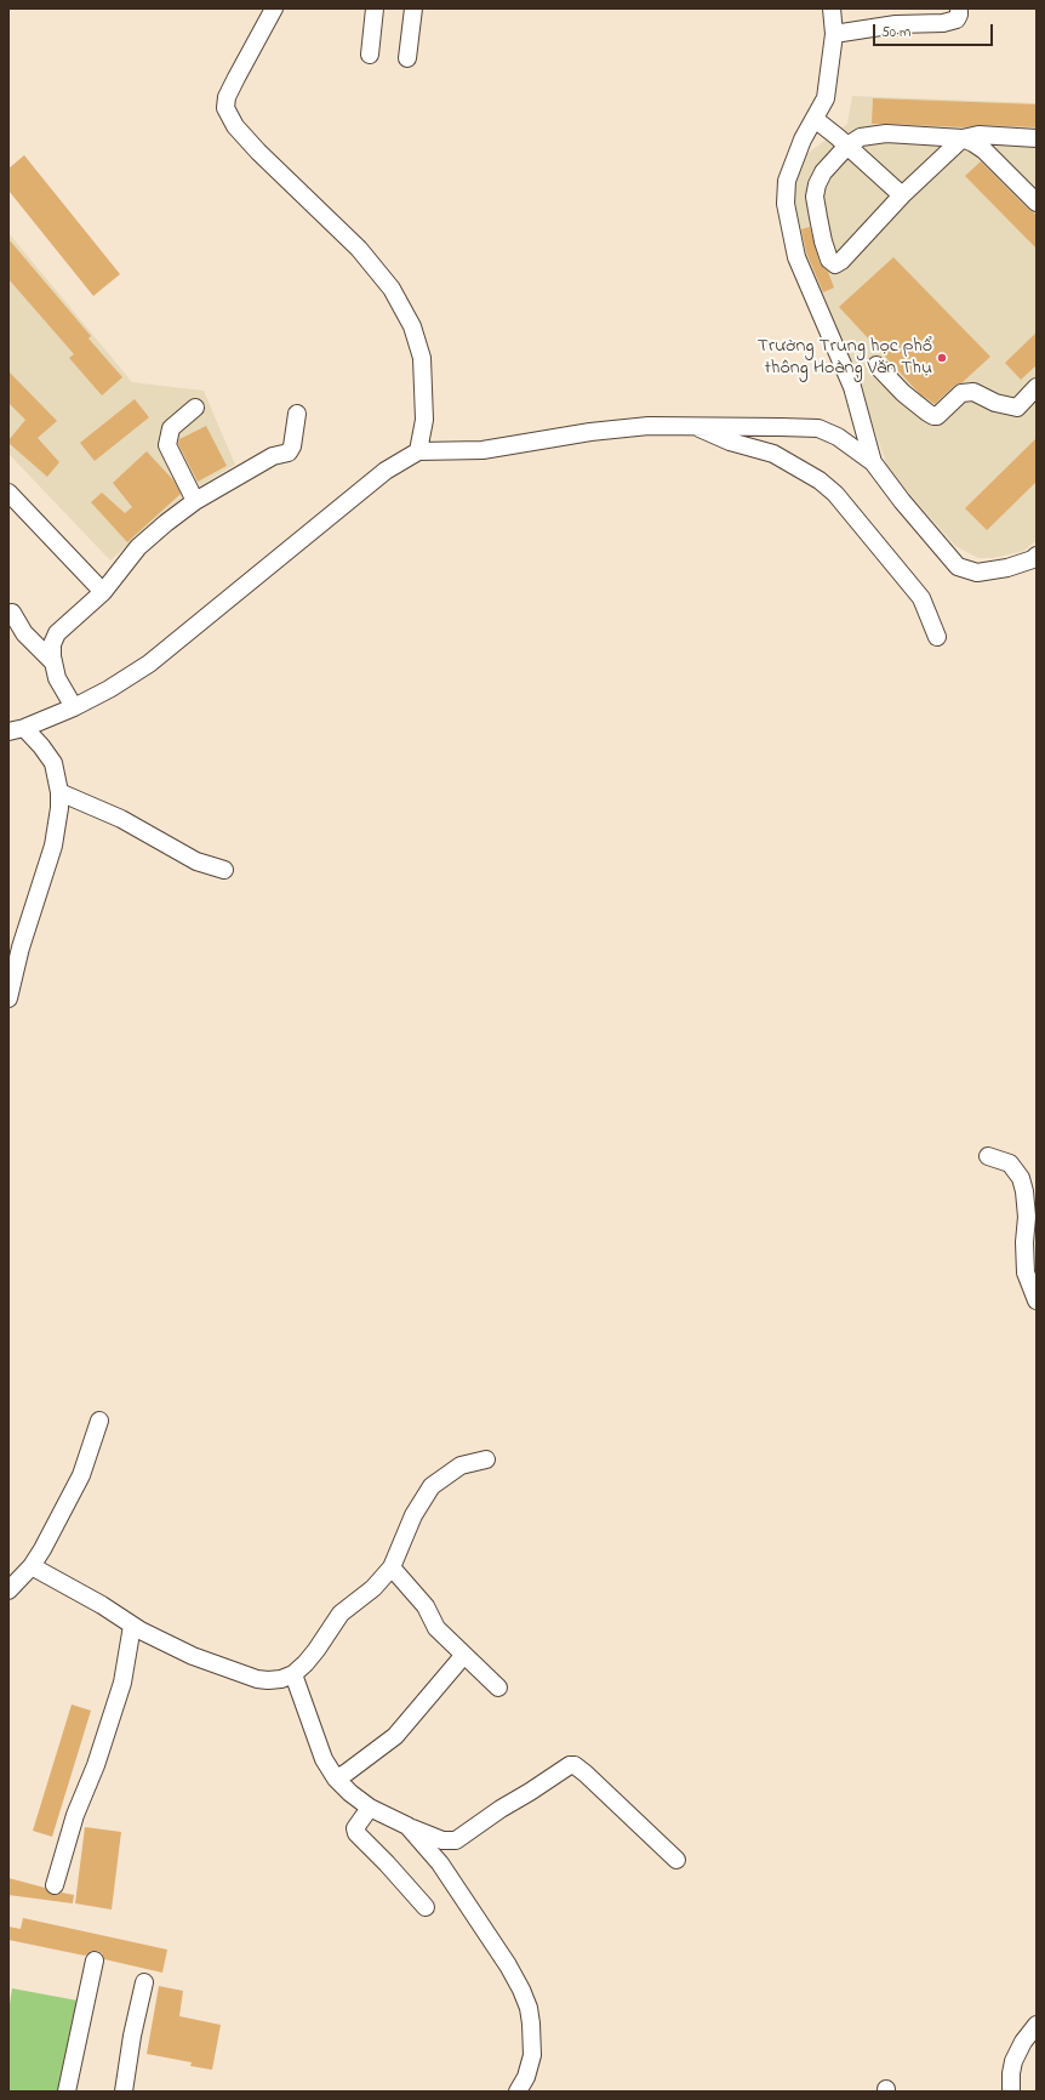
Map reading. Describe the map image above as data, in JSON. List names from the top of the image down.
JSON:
{
  "places": ["Trường Trung học phổ thông Hoàng Văn Thụ"],
  "scale_bar": "50 m"
}
